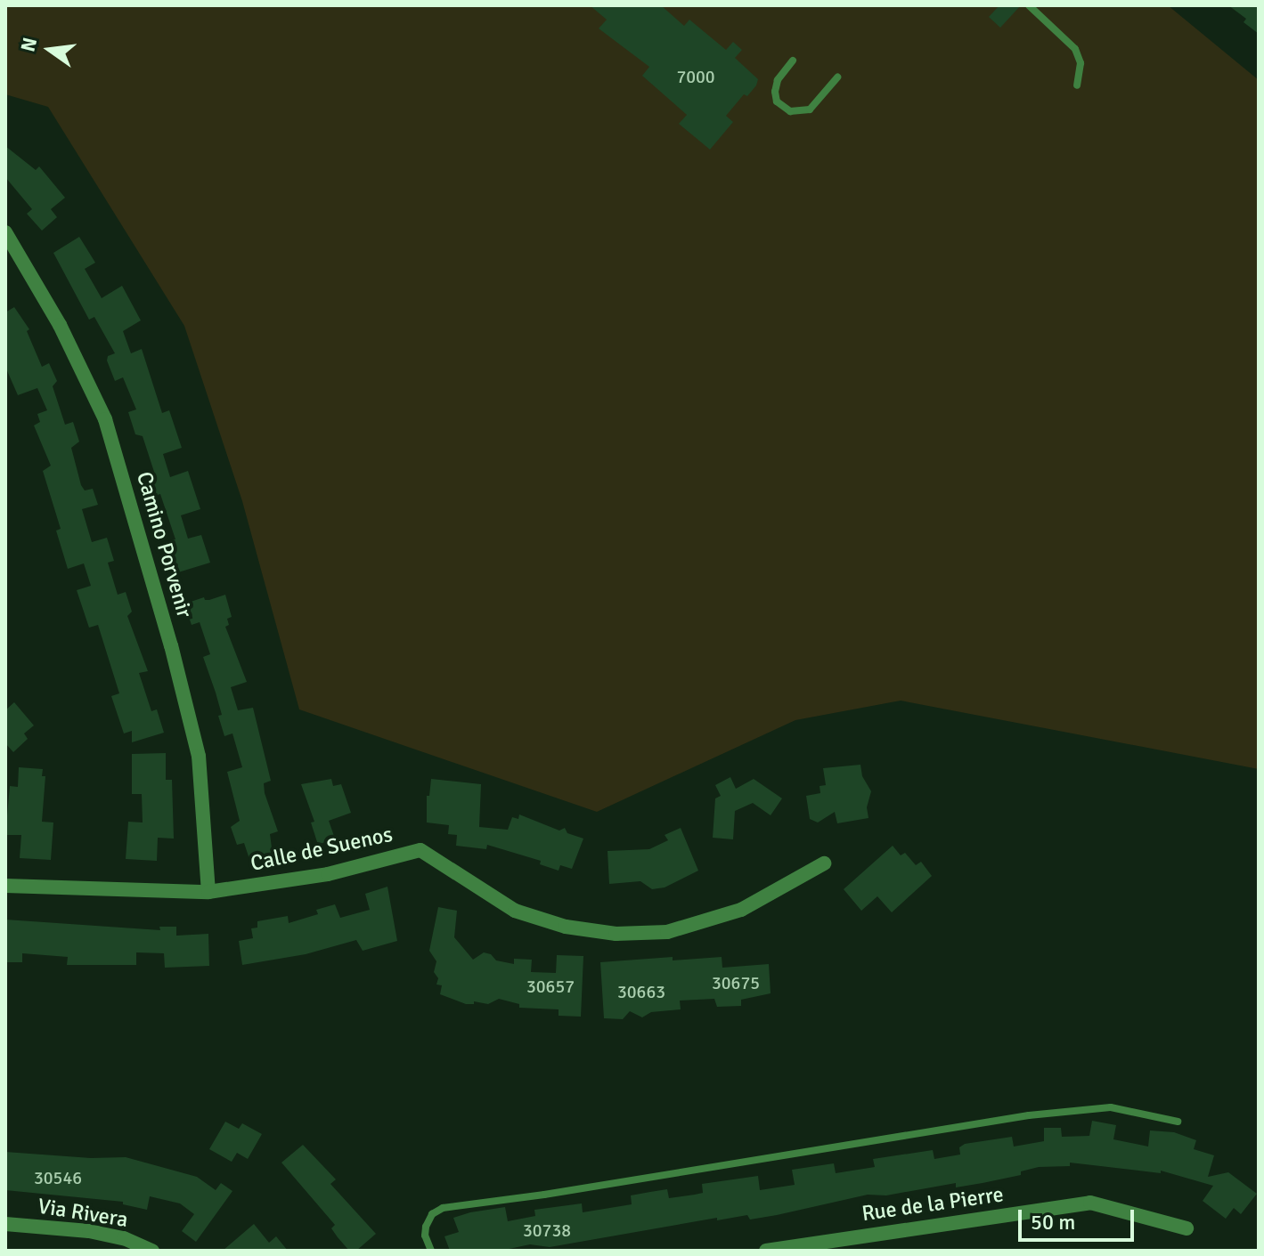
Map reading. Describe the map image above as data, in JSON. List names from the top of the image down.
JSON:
{
  "streets": {
    "street": [
      "Camino Porvenir",
      "Calle de Suenos",
      "Rue de la Pierre",
      "Via Rivera"
    ]
  },
  "crossings": [
    ["Camino Porvenir", "Calle de Suenos"]
  ],
  "house_numbers": [
    "7000",
    "30675",
    "30657",
    "30663",
    "30546",
    "30738"
  ],
  "scale_bar": "50 m",
  "north": "left"
}
